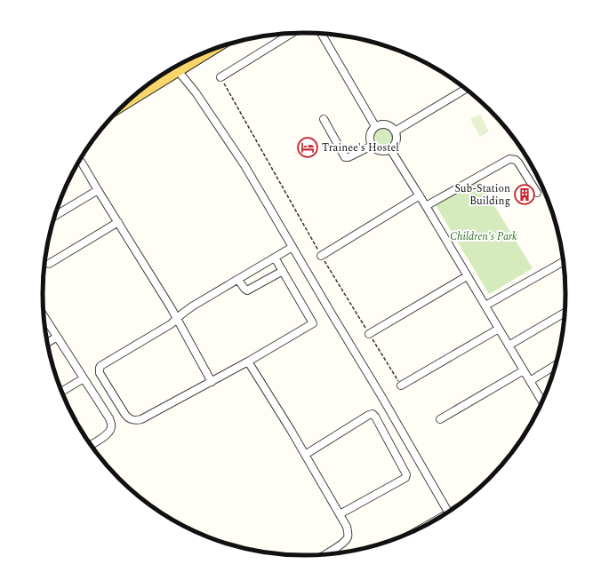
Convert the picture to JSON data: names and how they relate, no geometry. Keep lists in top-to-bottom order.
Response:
{
  "parks": ["Children's Park"],
  "places": {
    "hotel": ["Trainee's Hostel"],
    "building": ["Sub-Station Building"]
  }
}
